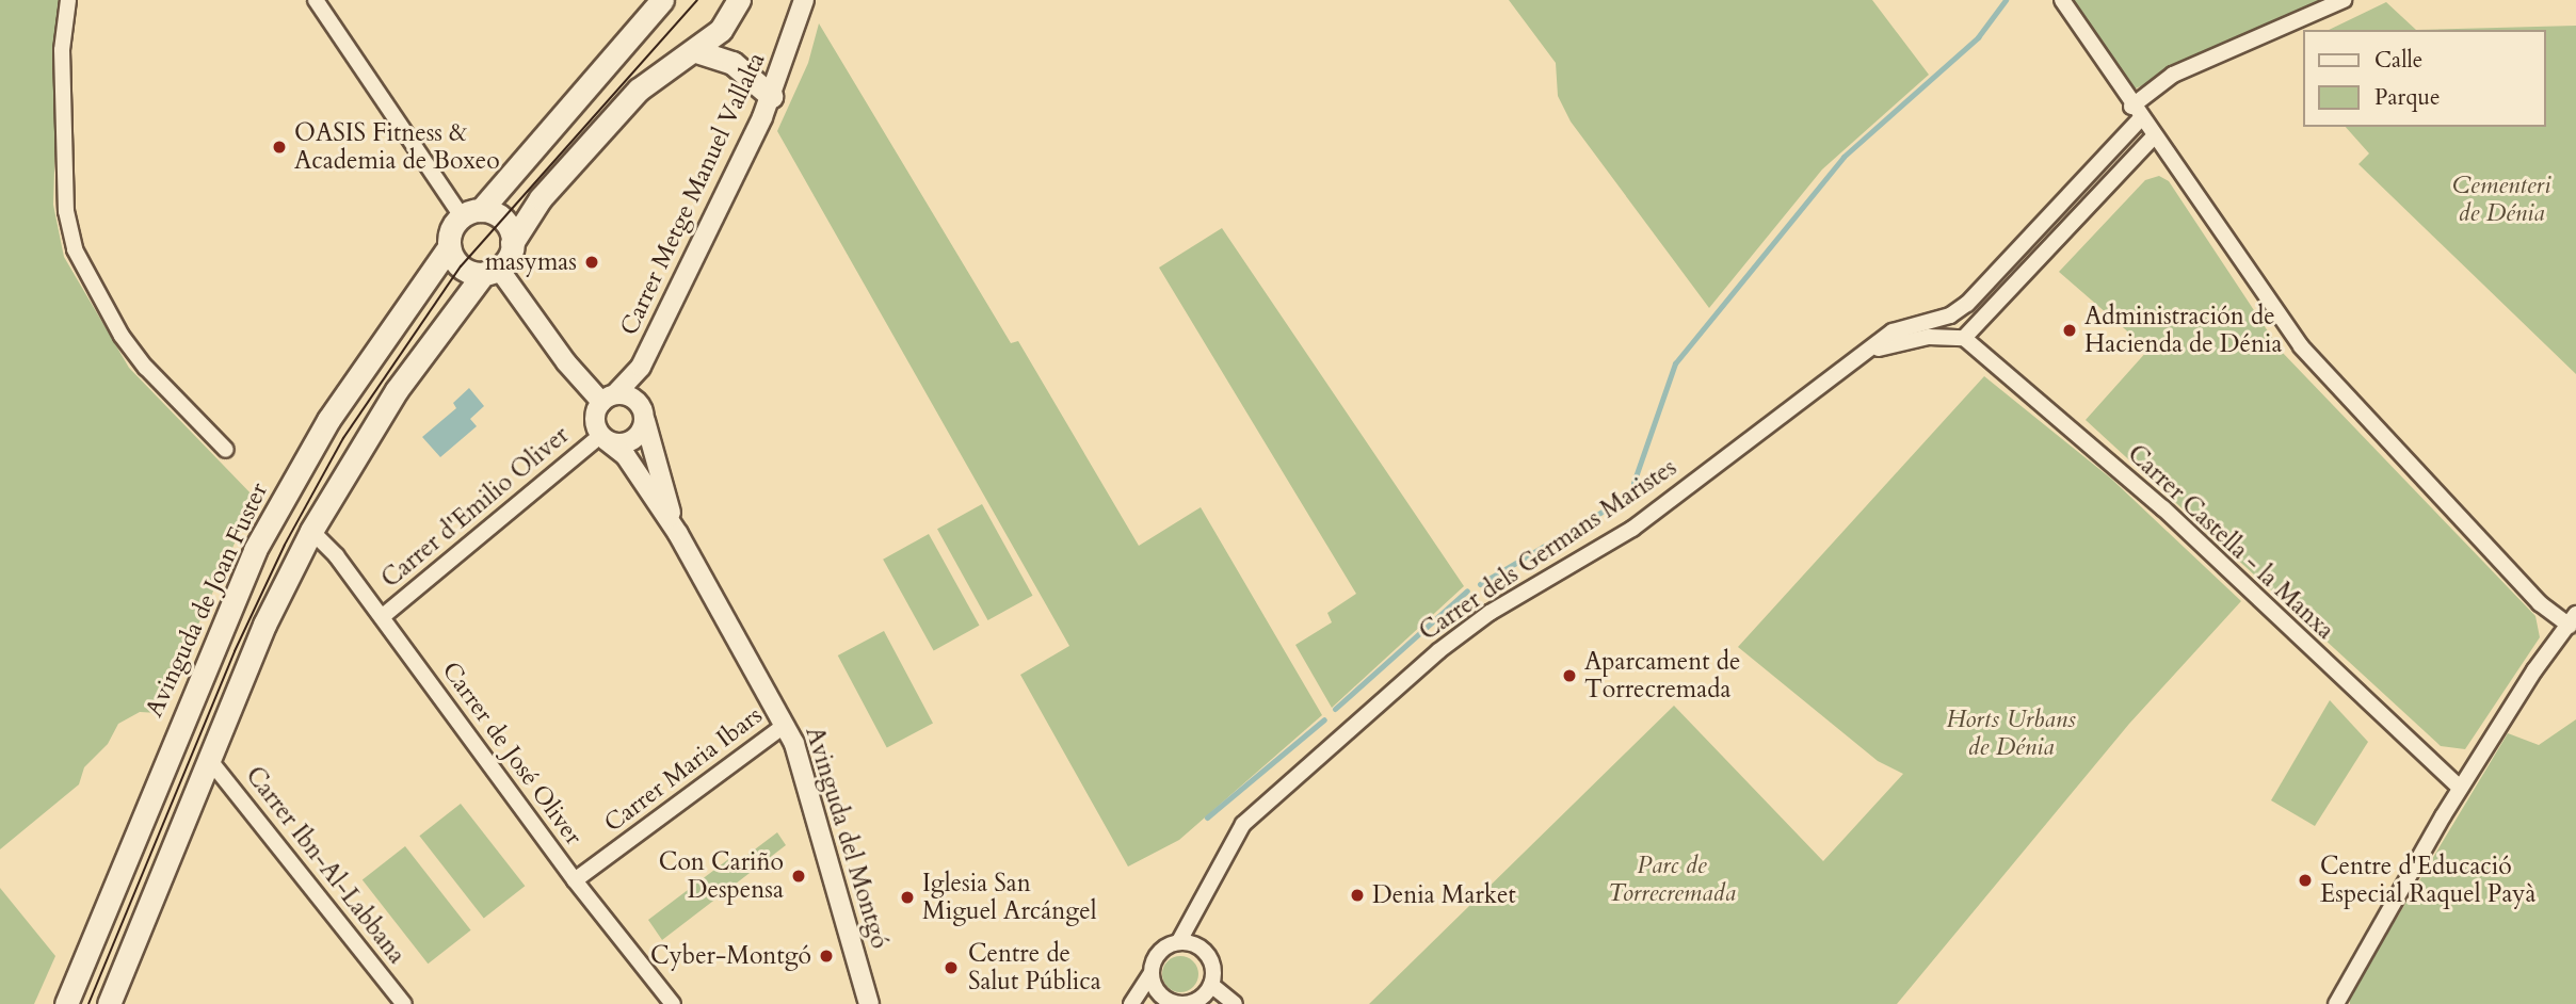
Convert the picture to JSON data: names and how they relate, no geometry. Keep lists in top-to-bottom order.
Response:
{
  "streets": {
    "main road": ["Avinguda de Joan Fuster"],
    "street": [
      "Carrer Metge Manuel Vallalta",
      "Carrer d'Emilio Oliver",
      "Carrer Castella - la Manxa",
      "Carrer dels Germans Maristes",
      "Carrer de José Oliver",
      "Carrer Maria Ibars",
      "Avinguda del Montgó",
      "Carrer Ibn-Al-Labbana"
    ]
  },
  "crossings": [
    ["Carrer Metge Manuel Vallalta", "Carrer d'Emilio Oliver"],
    ["Carrer Metge Manuel Vallalta", "Avinguda del Montgó"],
    ["Carrer d'Emilio Oliver", "Carrer de José Oliver"],
    ["Carrer d'Emilio Oliver", "Avinguda del Montgó"],
    ["Carrer Castella - la Manxa", "Carrer dels Germans Maristes"],
    ["Carrer de José Oliver", "Carrer Maria Ibars"],
    ["Carrer Maria Ibars", "Avinguda del Montgó"]
  ],
  "parks": ["Cementeri de Dénia", "Horts Urbans de Dénia", "Parc de Torrecremada"],
  "places": [
    "OASIS Fitness & Academia de Boxeo",
    "masymas",
    "Administración de Hacienda de Dénia",
    "Aparcament de Torrecremada",
    "Con Cariño Despensa",
    "Centre d'Educació Especial Raquel Payà",
    "Denia Market",
    "Iglesia San Miguel Arcángel",
    "Cyber-Montgó",
    "Centre de Salut Pública"
  ],
  "legend": ["Calle", "Parque"]
}
